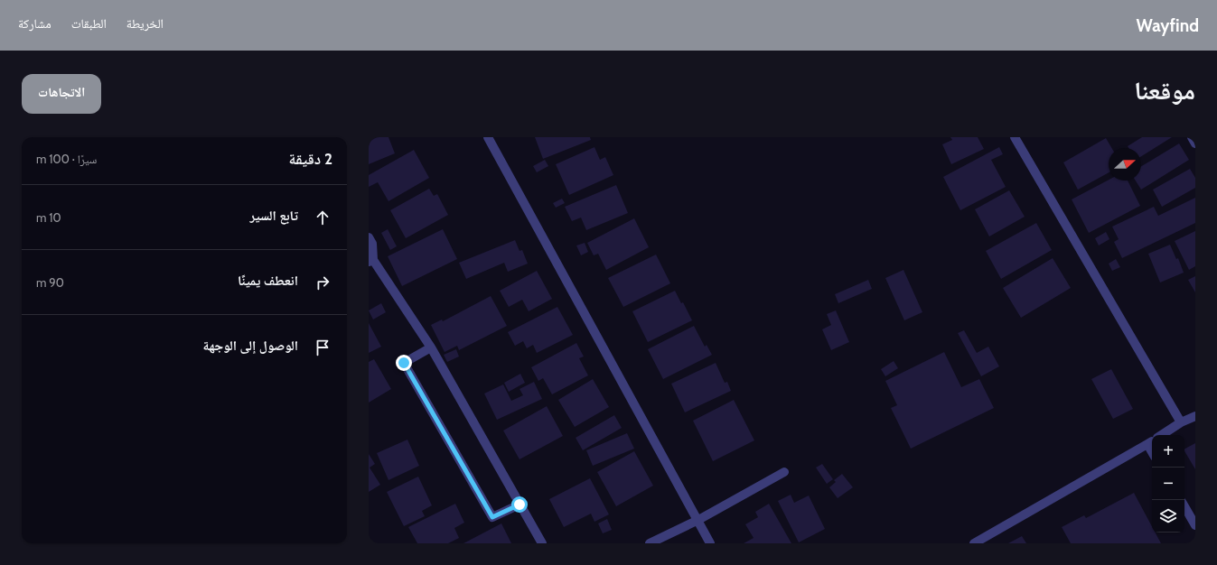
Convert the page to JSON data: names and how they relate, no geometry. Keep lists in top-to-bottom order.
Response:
{
  "north": "right",
  "page": {
    "header": "Wayfind",
    "nav": ["الخريطة", "الطبقات", "مشاركة"],
    "title": "موقعنا",
    "buttons": "الاتجاهات",
    "heading": ["2 دقيقة", "سيرًا · 100 m"],
    "list": [
      ["تابع السير", "10 m"],
      ["انعطف يمينًا", "90 m"],
      "الوصول إلى الوجهة"
    ],
    "map_buttons": ["+", "−"]
  }
}
